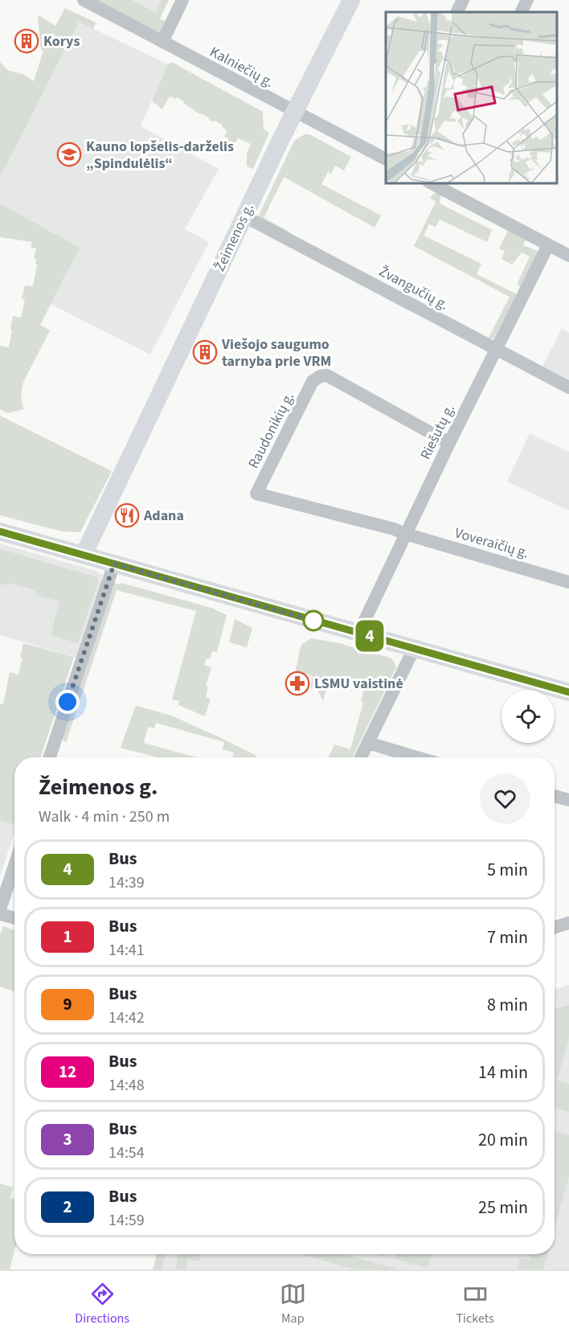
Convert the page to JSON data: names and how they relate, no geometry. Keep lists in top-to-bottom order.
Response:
{
  "streets": {
    "main road": ["Žeimenos g."],
    "street": [
      "Kalniečių g.",
      "Žvangučių g.",
      "Raudonikių g.",
      "Riešutų g.",
      "Voveraičių g."
    ]
  },
  "crossings": [
    ["Kalniečių g.", "Žeimenos g."],
    ["Žeimenos g.", "Žvangučių g."],
    ["Žvangučių g.", "Riešutų g."],
    ["Raudonikių g.", "Riešutų g."],
    ["Raudonikių g.", "Voveraičių g."],
    ["Riešutų g.", "Voveraičių g."]
  ],
  "places": {
    "building": ["Korys", "Viešojo saugumo tarnyba prie VRM"],
    "school or university": ["Kauno lopšelis-darželis „Spindulėlis“"],
    "restaurant": ["Adana"],
    "pharmacy": ["LSMU vaistinė"]
  },
  "lines": ["bus line 4"],
  "page": {
    "on_map": "4",
    "heading": ["Žeimenos g.", "Walk · 4 min · 250 m"],
    "list": [
      {
        "mark": "4",
        "name": "Bus",
        "note": "14:39",
        "value": "5 min"
      },
      {
        "mark": "1",
        "name": "Bus",
        "note": "14:41",
        "value": "7 min"
      },
      {
        "mark": "9",
        "name": "Bus",
        "note": "14:42",
        "value": "8 min"
      },
      {
        "mark": "12",
        "name": "Bus",
        "note": "14:48",
        "value": "14 min"
      },
      {
        "mark": "3",
        "name": "Bus",
        "note": "14:54",
        "value": "20 min"
      },
      {
        "mark": "2",
        "name": "Bus",
        "note": "14:59",
        "value": "25 min"
      }
    ],
    "tabs": ["Directions", "Map", "Tickets"]
  }
}
